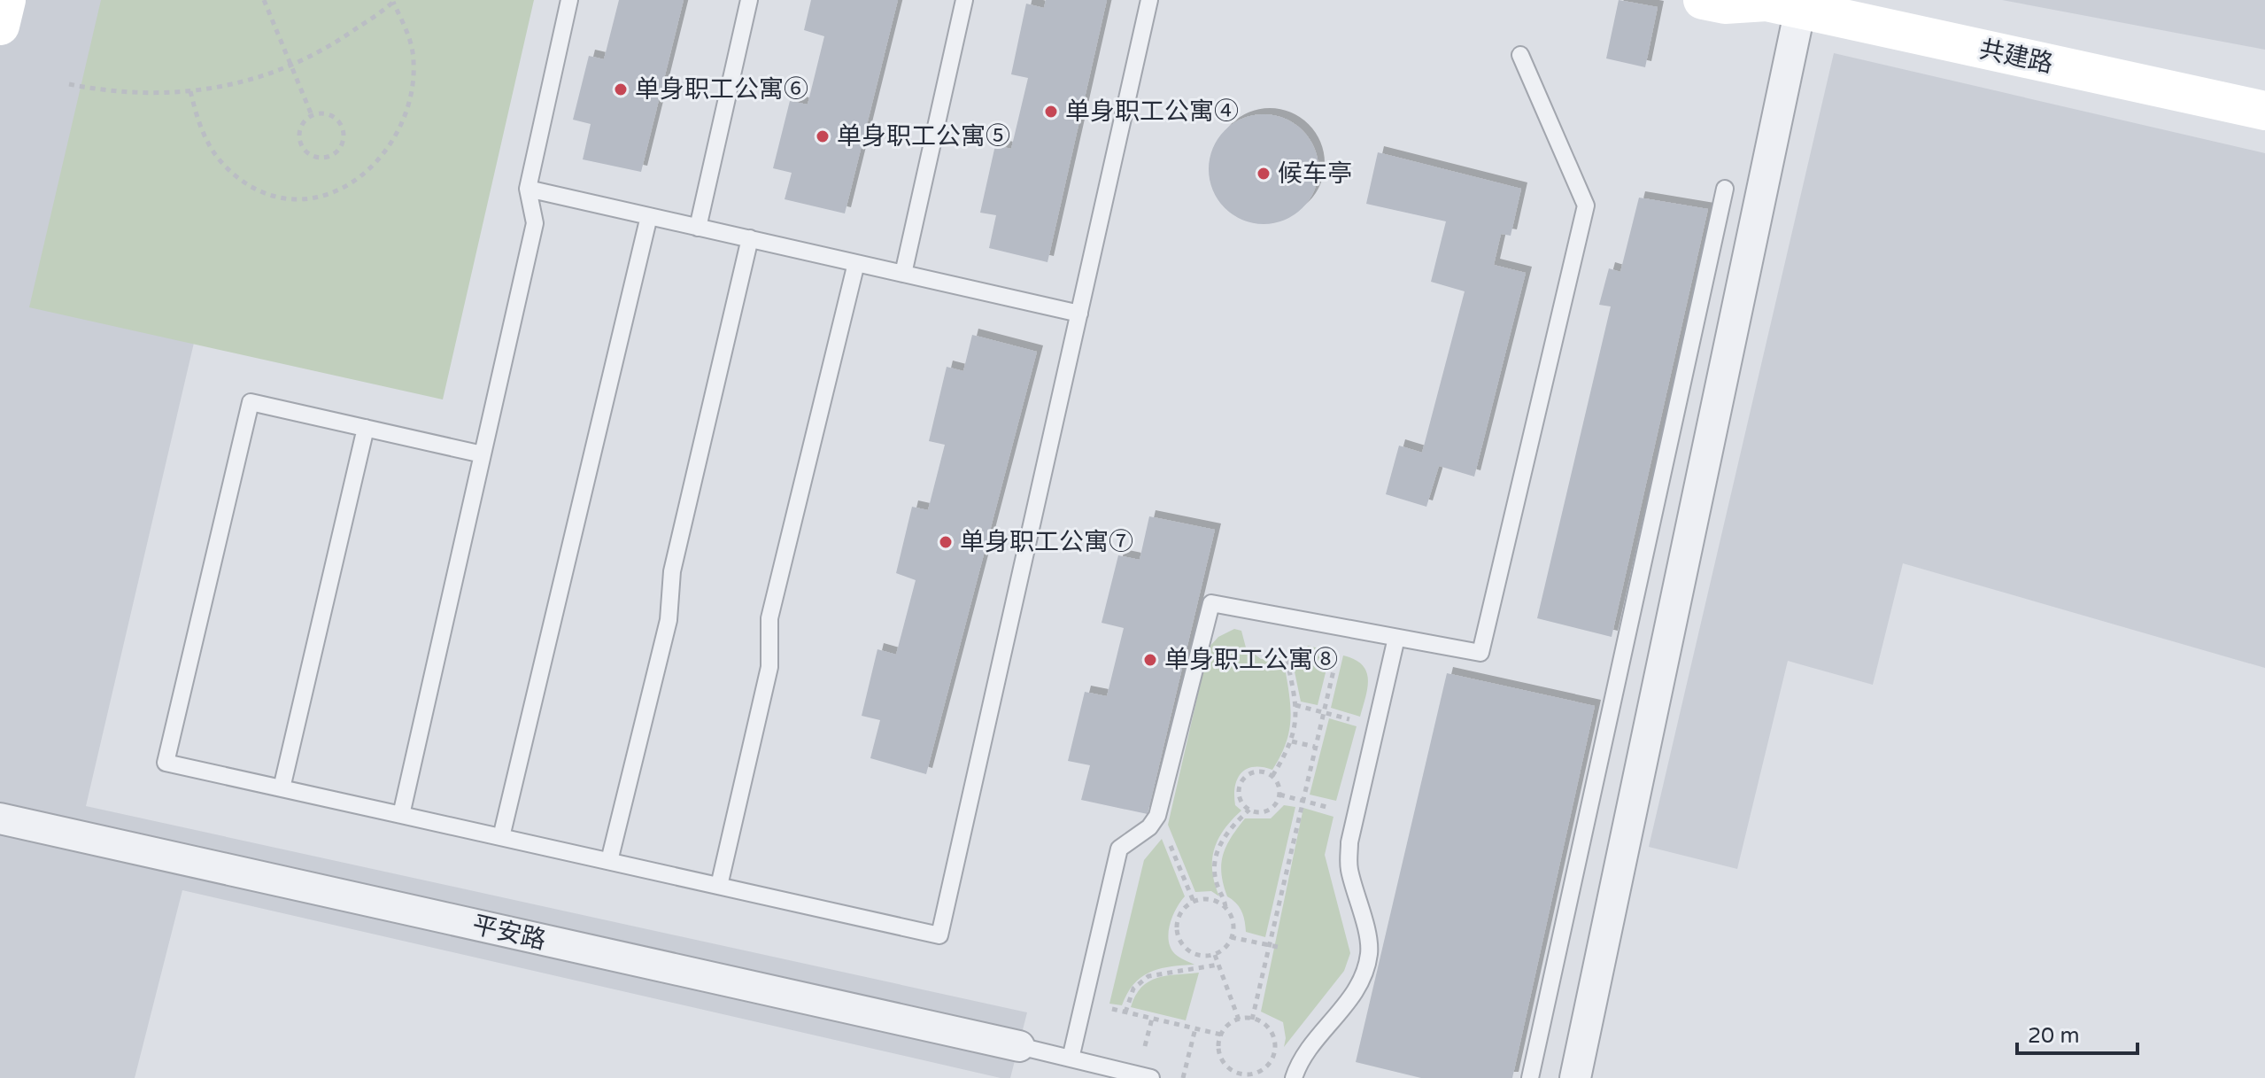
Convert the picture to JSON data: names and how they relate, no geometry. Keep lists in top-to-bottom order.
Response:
{
  "streets": {
    "street": ["共建路", "平安路"]
  },
  "places": [
    "单身职工公寓⑥",
    "单身职工公寓④",
    "单身职工公寓⑤",
    "候车亭",
    "单身职工公寓⑦",
    "单身职工公寓⑧"
  ],
  "scale_bar": "20 m"
}
